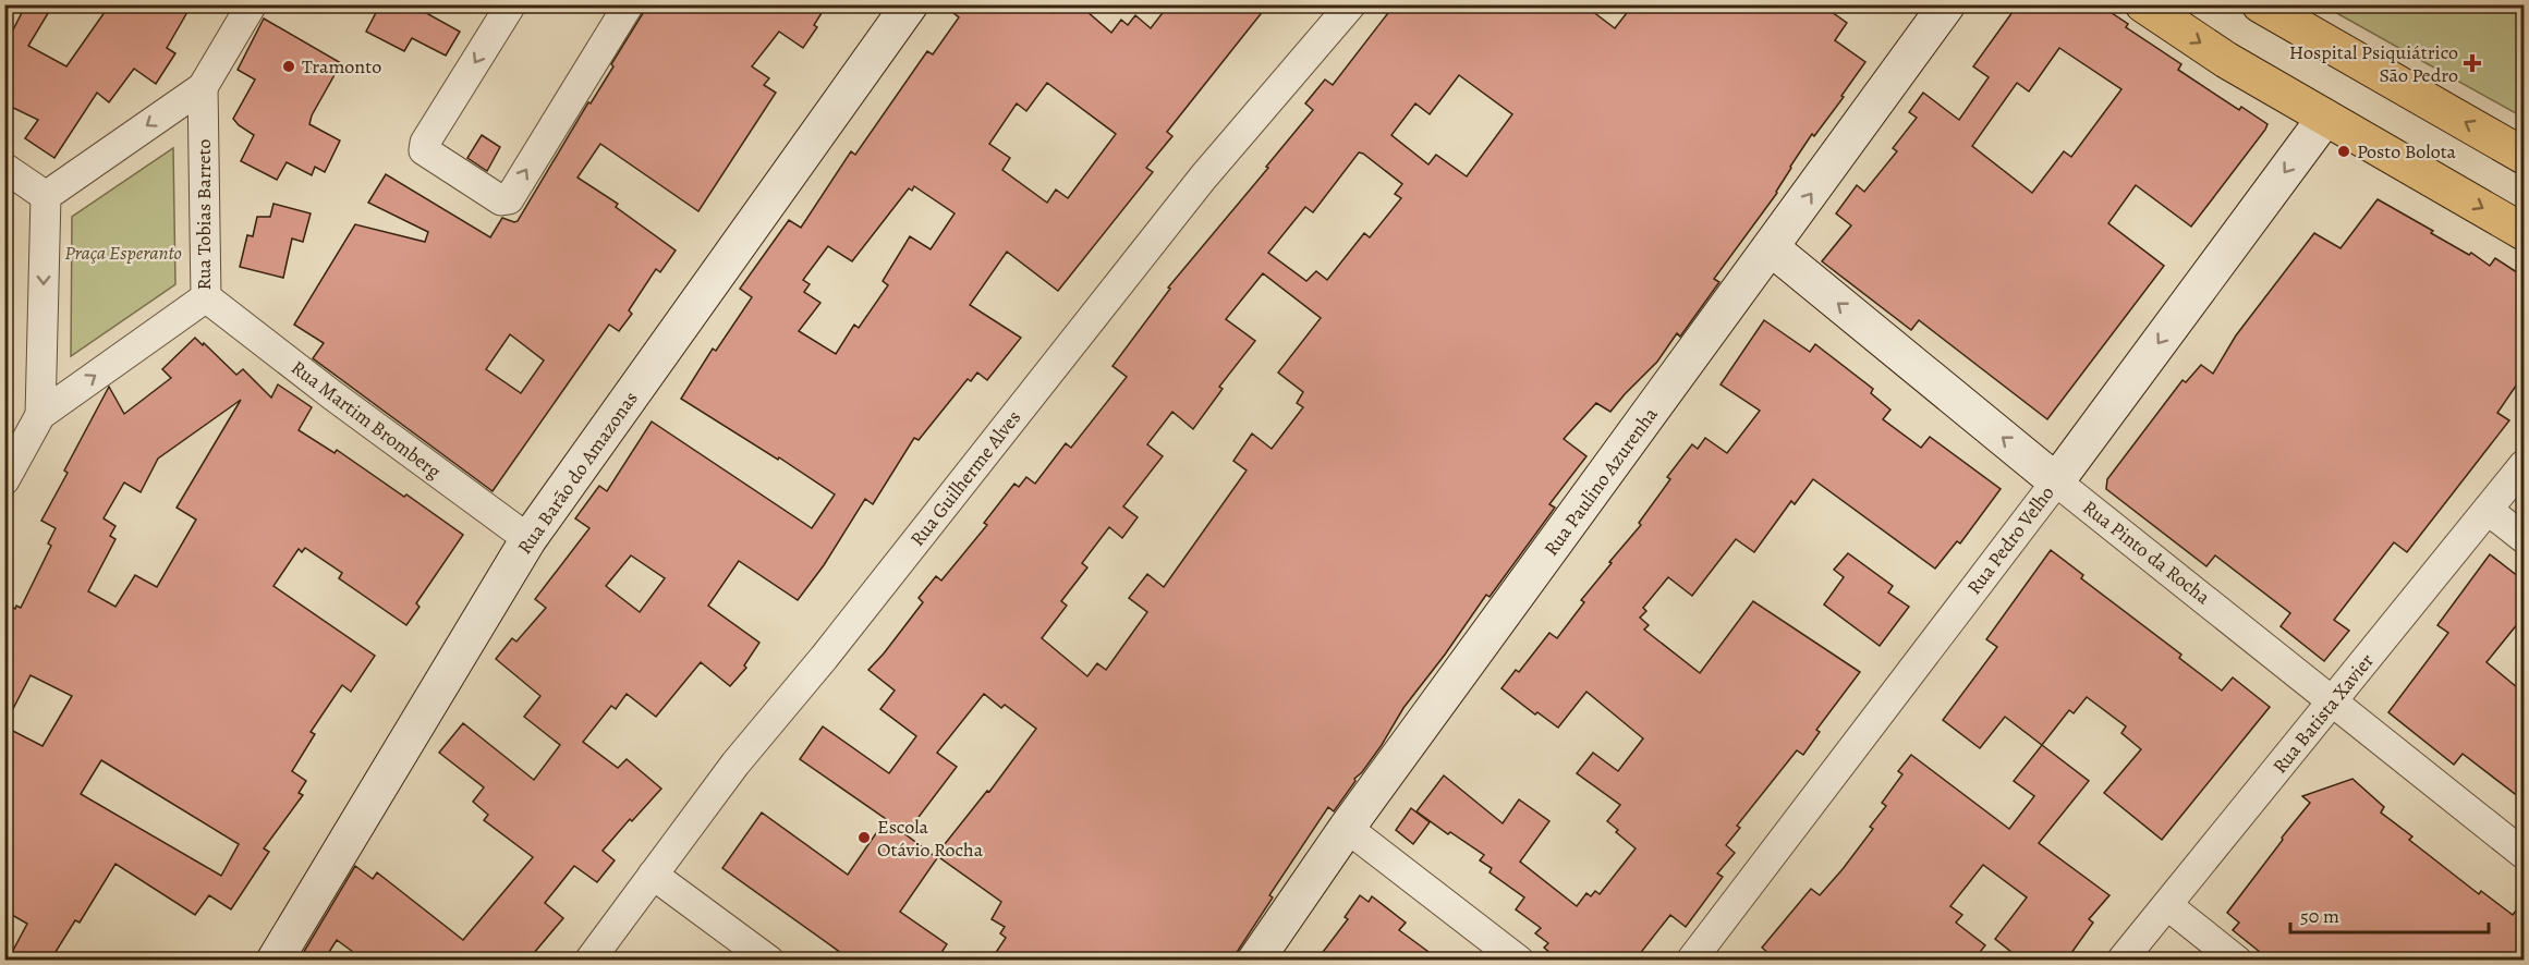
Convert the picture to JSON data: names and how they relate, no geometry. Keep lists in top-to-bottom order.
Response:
{
  "streets": {
    "street": [
      "Rua Tobias Barreto",
      "Rua Martim Bromberg",
      "Rua Barão do Amazonas",
      "Rua Guilherme Alves",
      "Rua Paulino Azurenha",
      "Rua Pedro Velho",
      "Rua Pinto da Rocha",
      "Rua Batista Xavier"
    ]
  },
  "crossings": [
    ["Rua Tobias Barreto", "Rua Martim Bromberg"],
    ["Rua Martim Bromberg", "Rua Barão do Amazonas"],
    ["Rua Paulino Azurenha", "Rua Pinto da Rocha"],
    ["Rua Pedro Velho", "Rua Pinto da Rocha"],
    ["Rua Pinto da Rocha", "Rua Batista Xavier"]
  ],
  "one_way": ["Rua Pedro Velho", "Rua Pinto da Rocha"],
  "parks": ["Praça Esperanto"],
  "places": {
    "health": ["Hospital Psiquiátrico São Pedro"],
    "other": ["Tramonto", "Posto Bolota", "Escola Otávio Rocha"]
  },
  "scale_bar": "50 m"
}
